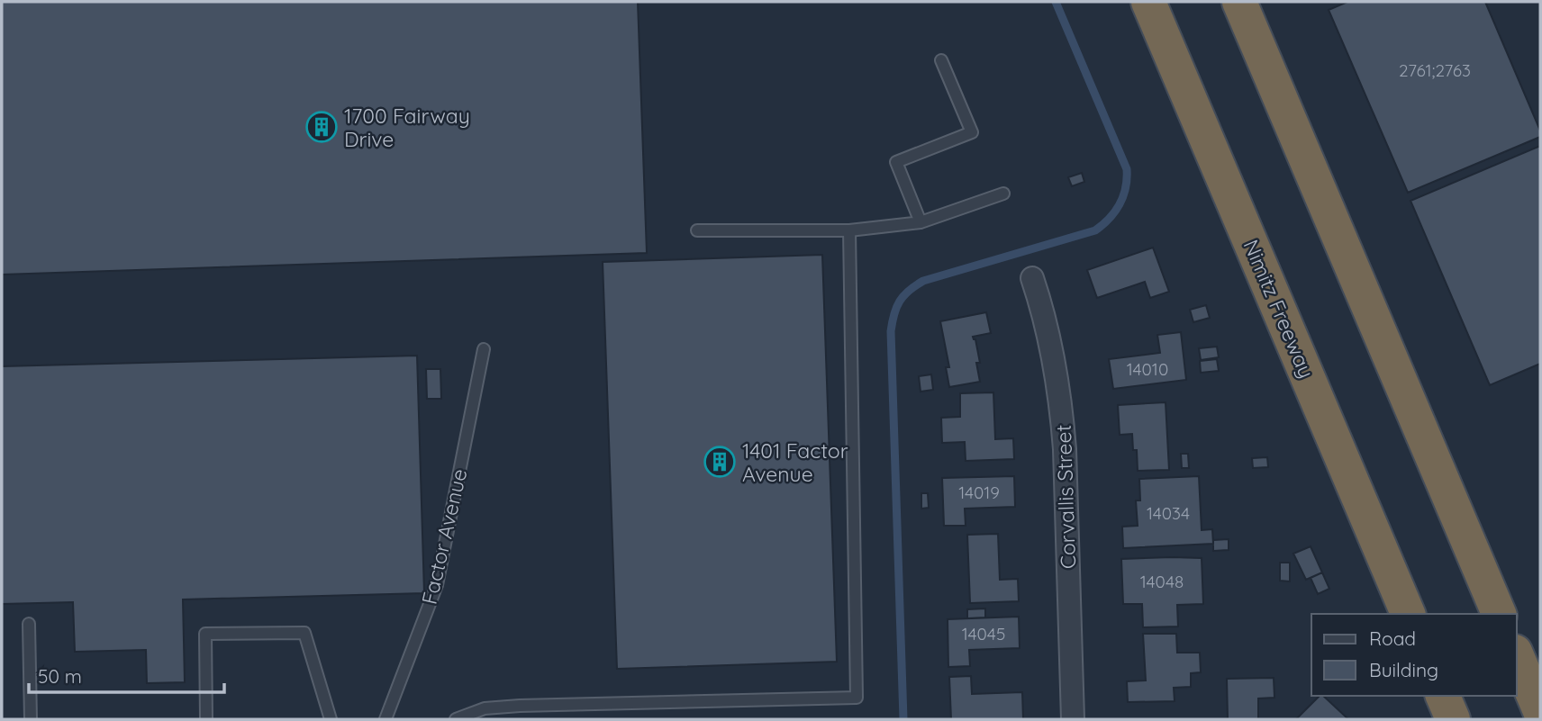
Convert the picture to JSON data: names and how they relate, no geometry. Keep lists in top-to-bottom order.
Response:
{
  "streets": {
    "highway": ["Nimitz Freeway"],
    "street": ["Corvallis Street"],
    "lane": ["Factor Avenue"]
  },
  "places": {
    "building": ["1700 Fairway Drive", "1401 Factor Avenue"]
  },
  "house_numbers": [
    "2761;2763",
    "14010",
    "14019",
    "14034",
    "14048",
    "14045"
  ],
  "legend": ["Road", "Building"],
  "scale_bar": "50 m"
}
